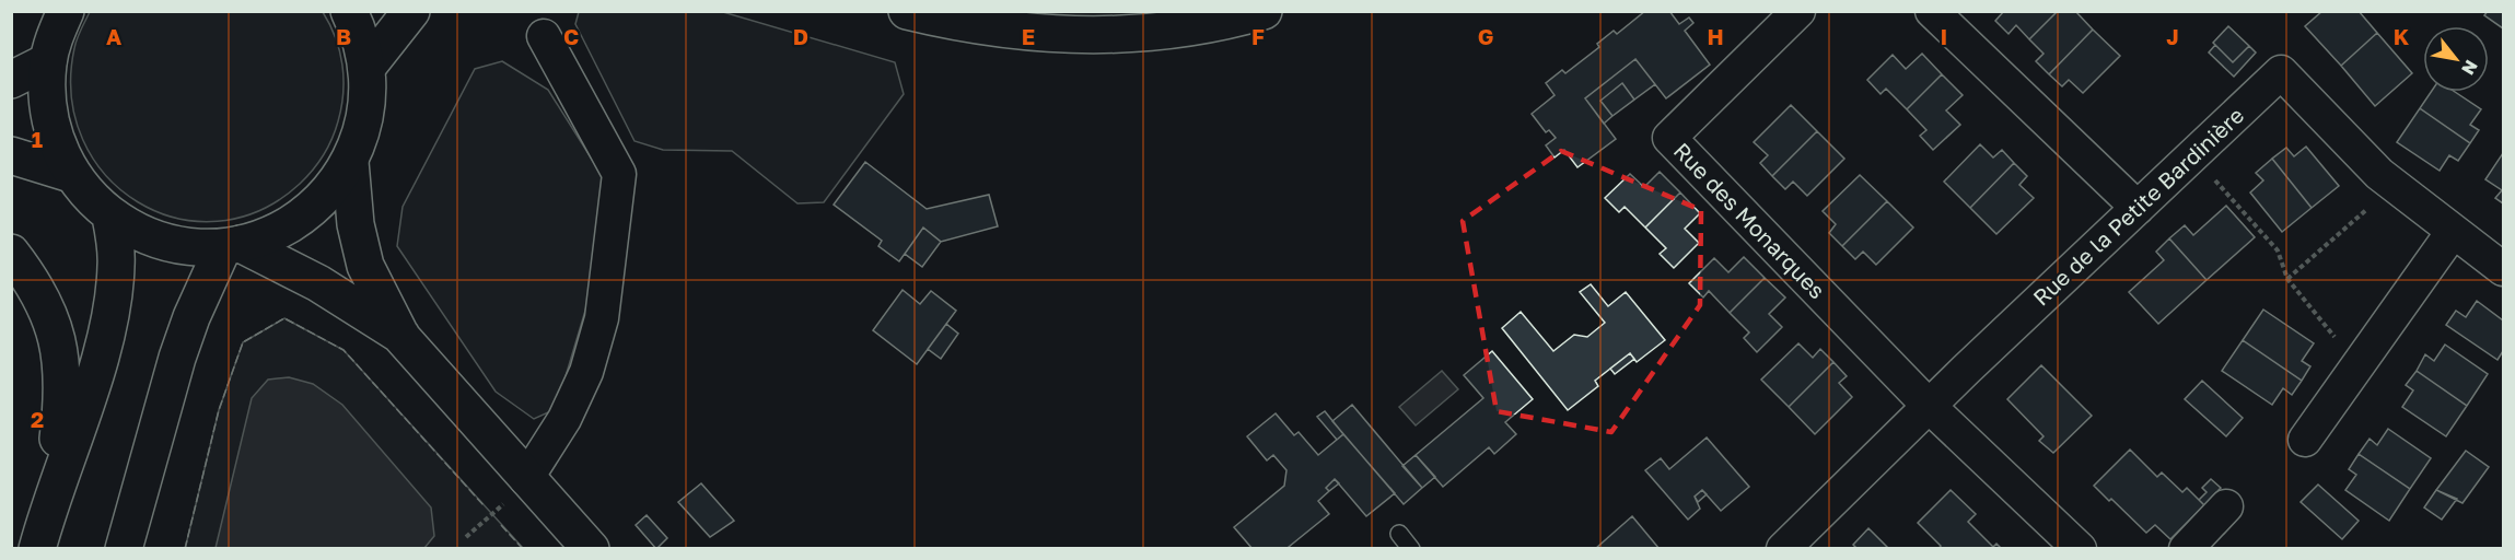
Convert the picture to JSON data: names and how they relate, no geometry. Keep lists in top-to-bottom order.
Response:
{
  "streets": {
    "street": ["Rue de la Petite Bardinière", "Rue des Monarques"]
  },
  "crossings": [
    ["Rue de la Petite Bardinière", "Rue des Monarques"]
  ],
  "north": "bottom right",
  "grid": {
    "columns": [
      "A",
      "B",
      "C",
      "D",
      "E",
      "F",
      "G",
      "H",
      "I",
      "J",
      "K"
    ],
    "rows": ["1", "2"]
  }
}
